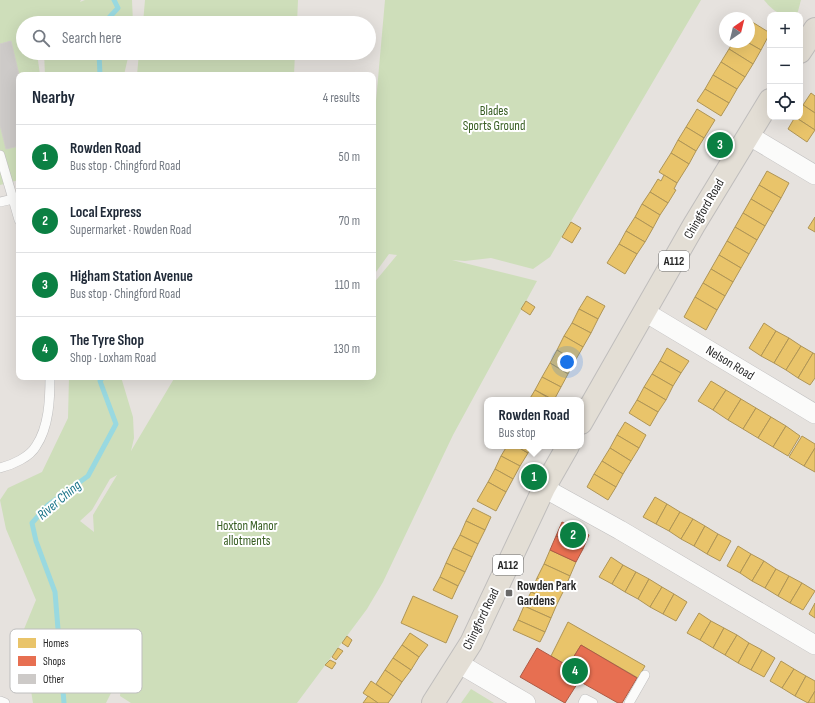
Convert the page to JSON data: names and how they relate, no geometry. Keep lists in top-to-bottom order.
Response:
{
  "streets": {
    "main road": ["Chingford Road", "A112"],
    "street": ["Nelson Road"]
  },
  "crossings": [
    ["Chingford Road", "Nelson Road"]
  ],
  "water": ["River Ching"],
  "parks": ["Blades Sports Ground", "Hoxton Manor allotments"],
  "places": {
    "transit": ["Rowden Park Gardens"]
  },
  "legend": ["Homes", "Shops", "Other"],
  "north": "top right",
  "page": {
    "map_buttons": ["+", "−"],
    "search": "Search here",
    "heading": ["Nearby", "4 results"],
    "list": [
      {
        "mark": "1",
        "name": "Rowden Road",
        "note": "Bus stop · Chingford Road",
        "value": "50 m"
      },
      {
        "mark": "2",
        "name": "Local Express",
        "note": "Supermarket · Rowden Road",
        "value": "70 m"
      },
      {
        "mark": "3",
        "name": "Higham Station Avenue",
        "note": "Bus stop · Chingford Road",
        "value": "110 m"
      },
      {
        "mark": "4",
        "name": "The Tyre Shop",
        "note": "Shop · Loxham Road",
        "value": "130 m"
      }
    ],
    "pins": [
      "3",
      "1",
      "2",
      "4"
    ],
    "popup": ["Rowden Road", "Bus stop"]
  }
}
